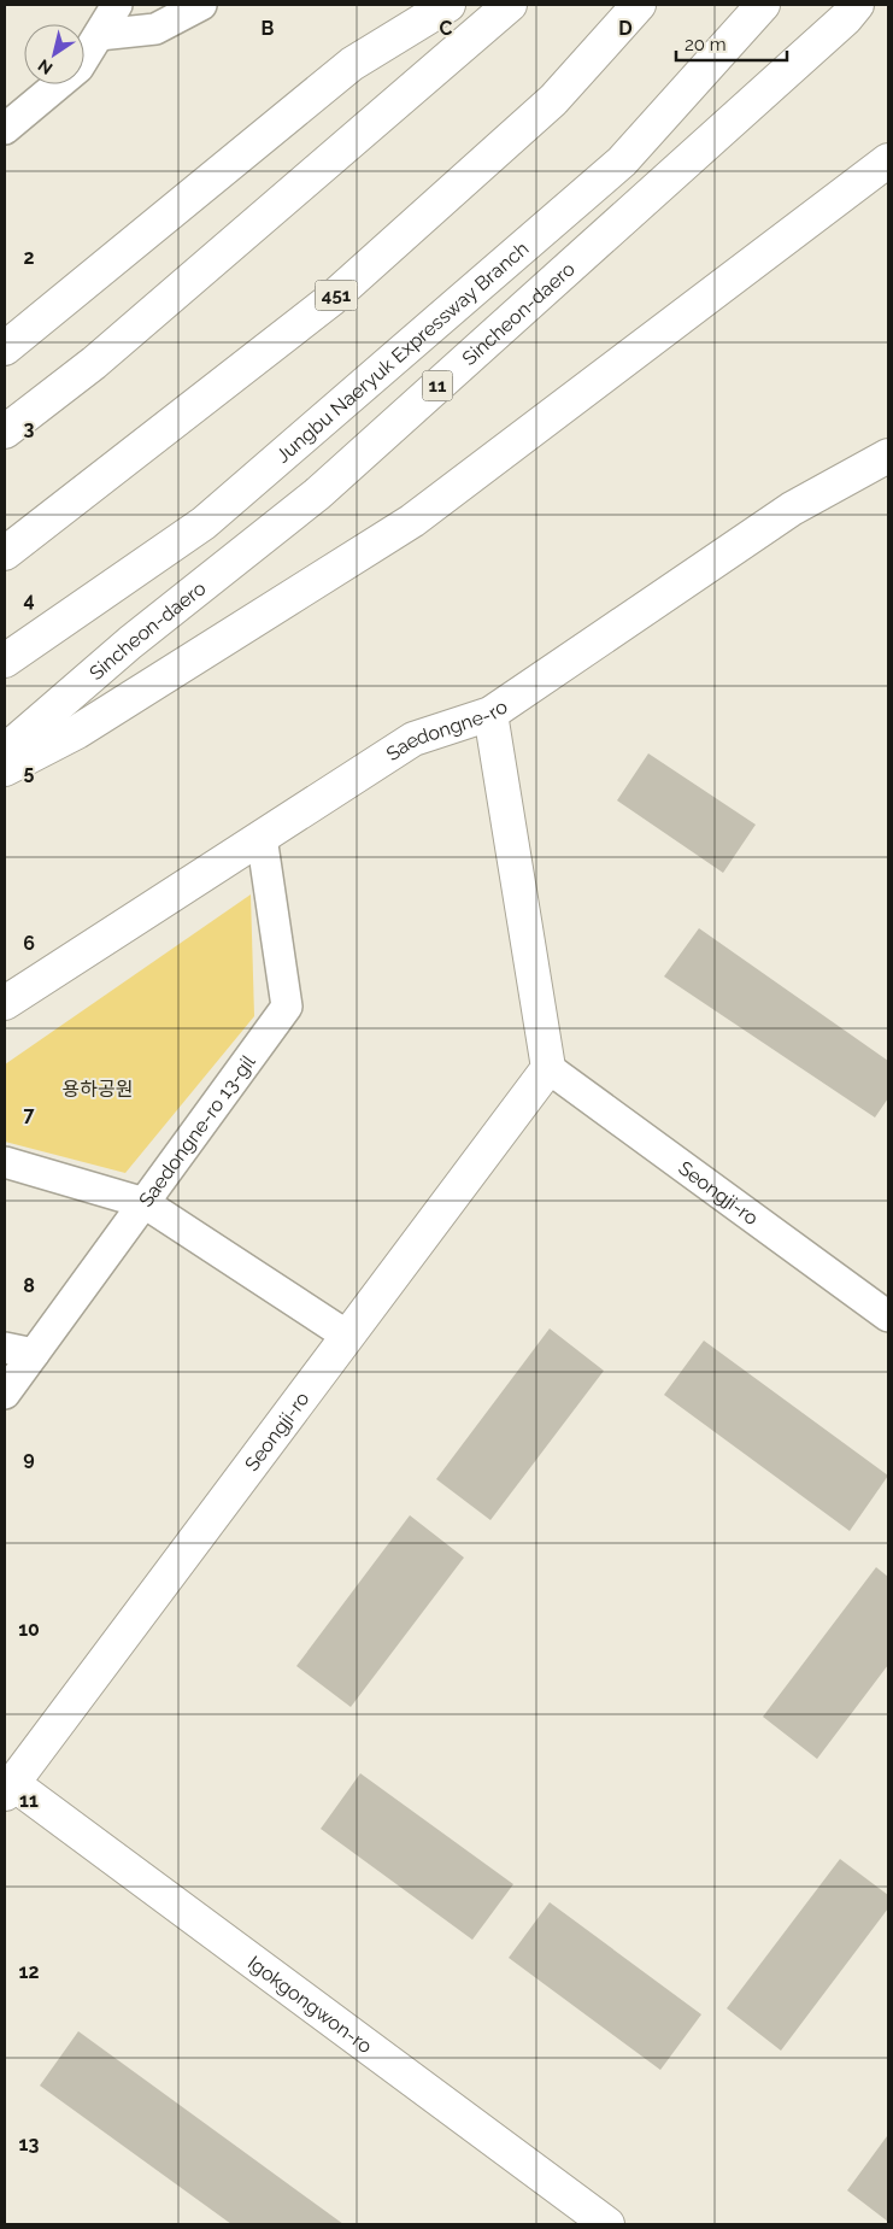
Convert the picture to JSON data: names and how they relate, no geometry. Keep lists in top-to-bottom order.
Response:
{
  "streets": {
    "main road": [
      "451",
      "Sincheon-daero",
      "Jungbu Naeryuk Expressway Branch",
      "11",
      "Saedongne-ro",
      "Seongji-ro",
      "Igokgongwon-ro"
    ],
    "street": ["Saedongne-ro 13-gil"]
  },
  "crossings": [
    ["Saedongne-ro", "Saedongne-ro 13-gil"],
    ["Seongji-ro", "Igokgongwon-ro"]
  ],
  "parks": ["용하공원"],
  "scale_bar": "20 m",
  "north": "bottom left",
  "grid": {
    "columns": ["B", "C", "D"],
    "rows": [
      "2",
      "3",
      "4",
      "5",
      "6",
      "7",
      "8",
      "9",
      "10",
      "11",
      "12",
      "13"
    ]
  }
}
